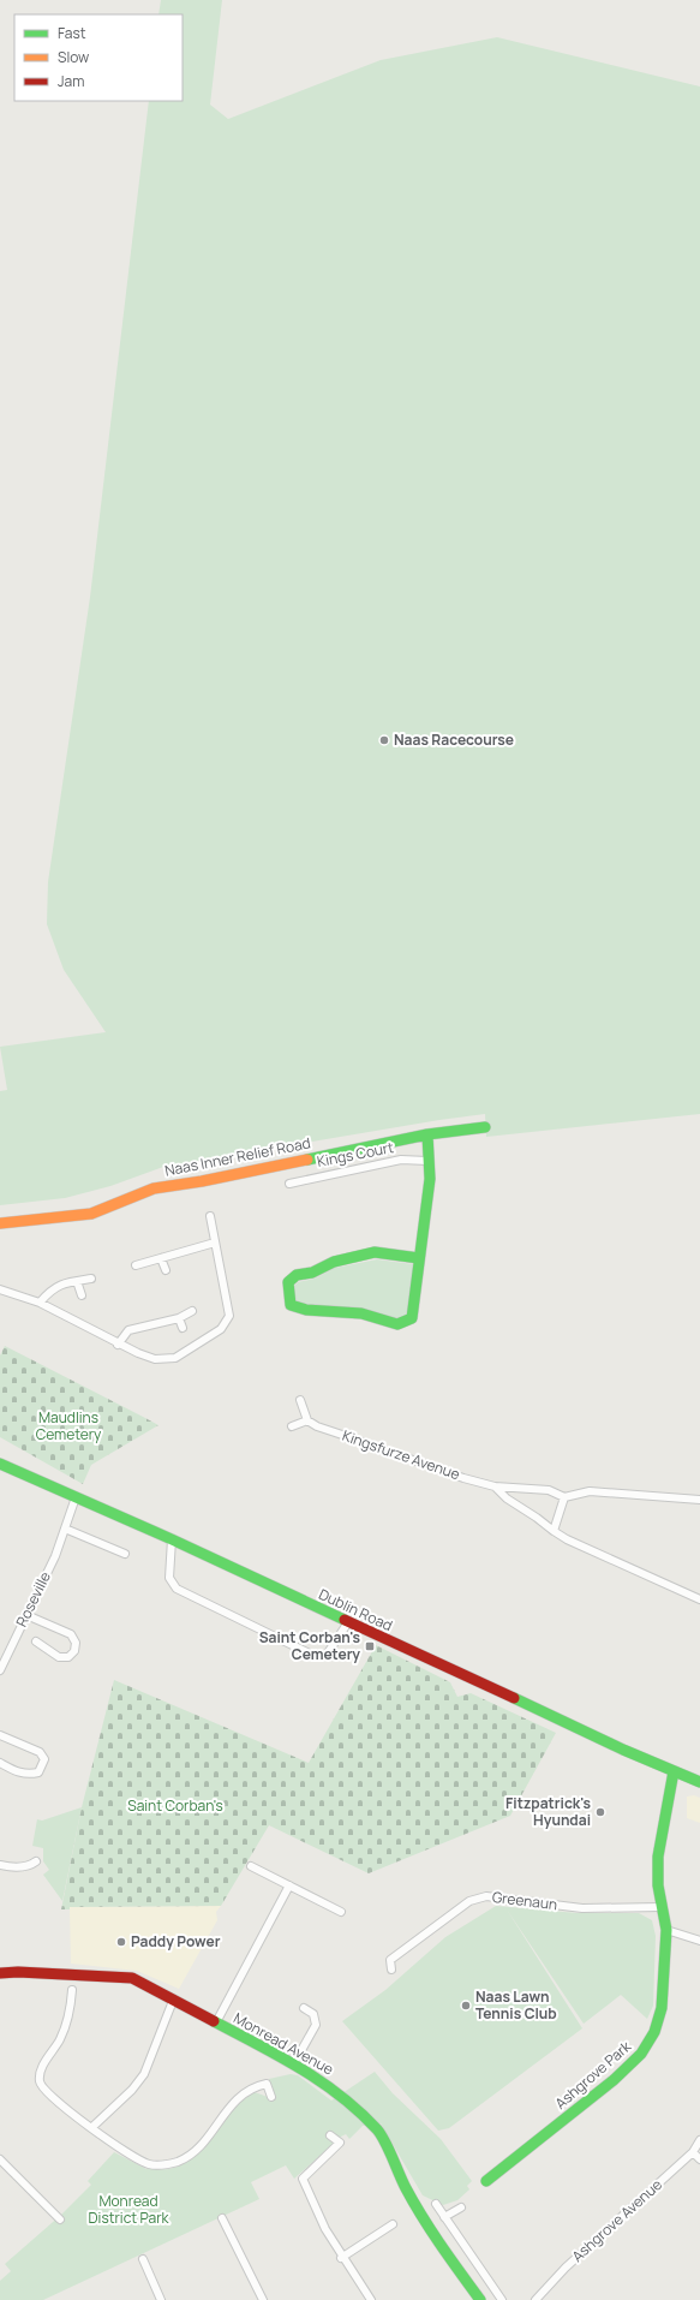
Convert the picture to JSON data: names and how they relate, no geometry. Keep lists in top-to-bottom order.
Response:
{
  "streets": {
    "street": [
      "Kings Court",
      "Naas Inner Relief Road",
      "Kingsfurze Avenue",
      "Roseville",
      "Dublin Road",
      "Greenaun",
      "Monread Avenue",
      "Ashgrove Park",
      "Ashgrove Avenue"
    ]
  },
  "crossings": [
    ["Roseville", "Dublin Road"],
    ["Dublin Road", "Ashgrove Park"],
    ["Greenaun", "Ashgrove Park"]
  ],
  "parks": ["Maudlins Cemetery", "Saint Corban's", "Monread District Park"],
  "places": {
    "other": [
      "Naas Racecourse",
      "Fitzpatrick's Hyundai",
      "Paddy Power",
      "Naas Lawn Tennis Club"
    ],
    "transit": ["Saint Corban's Cemetery"]
  },
  "legend": ["Fast", "Slow", "Jam"]
}
